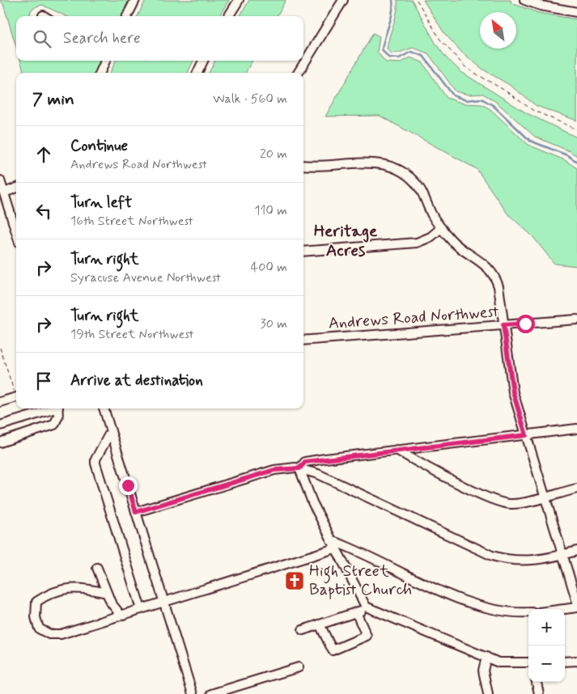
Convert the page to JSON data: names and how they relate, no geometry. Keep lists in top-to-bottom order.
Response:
{
  "streets": {
    "street": ["Andrews Road Northwest"]
  },
  "districts": ["Heritage Acres"],
  "places": {
    "church": ["High Street Baptist Church"]
  },
  "north": "top left",
  "page": {
    "search": "Search here",
    "heading": ["7 min", "Walk · 560 m"],
    "list": [
      ["Continue", "Andrews Road Northwest", "20 m"],
      ["Turn left", "16th Street Northwest", "110 m"],
      ["Turn right", "Syracuse Avenue Northwest", "400 m"],
      ["Turn right", "19th Street Northwest", "30 m"],
      "Arrive at destination"
    ],
    "map_buttons": ["+", "−"]
  }
}
